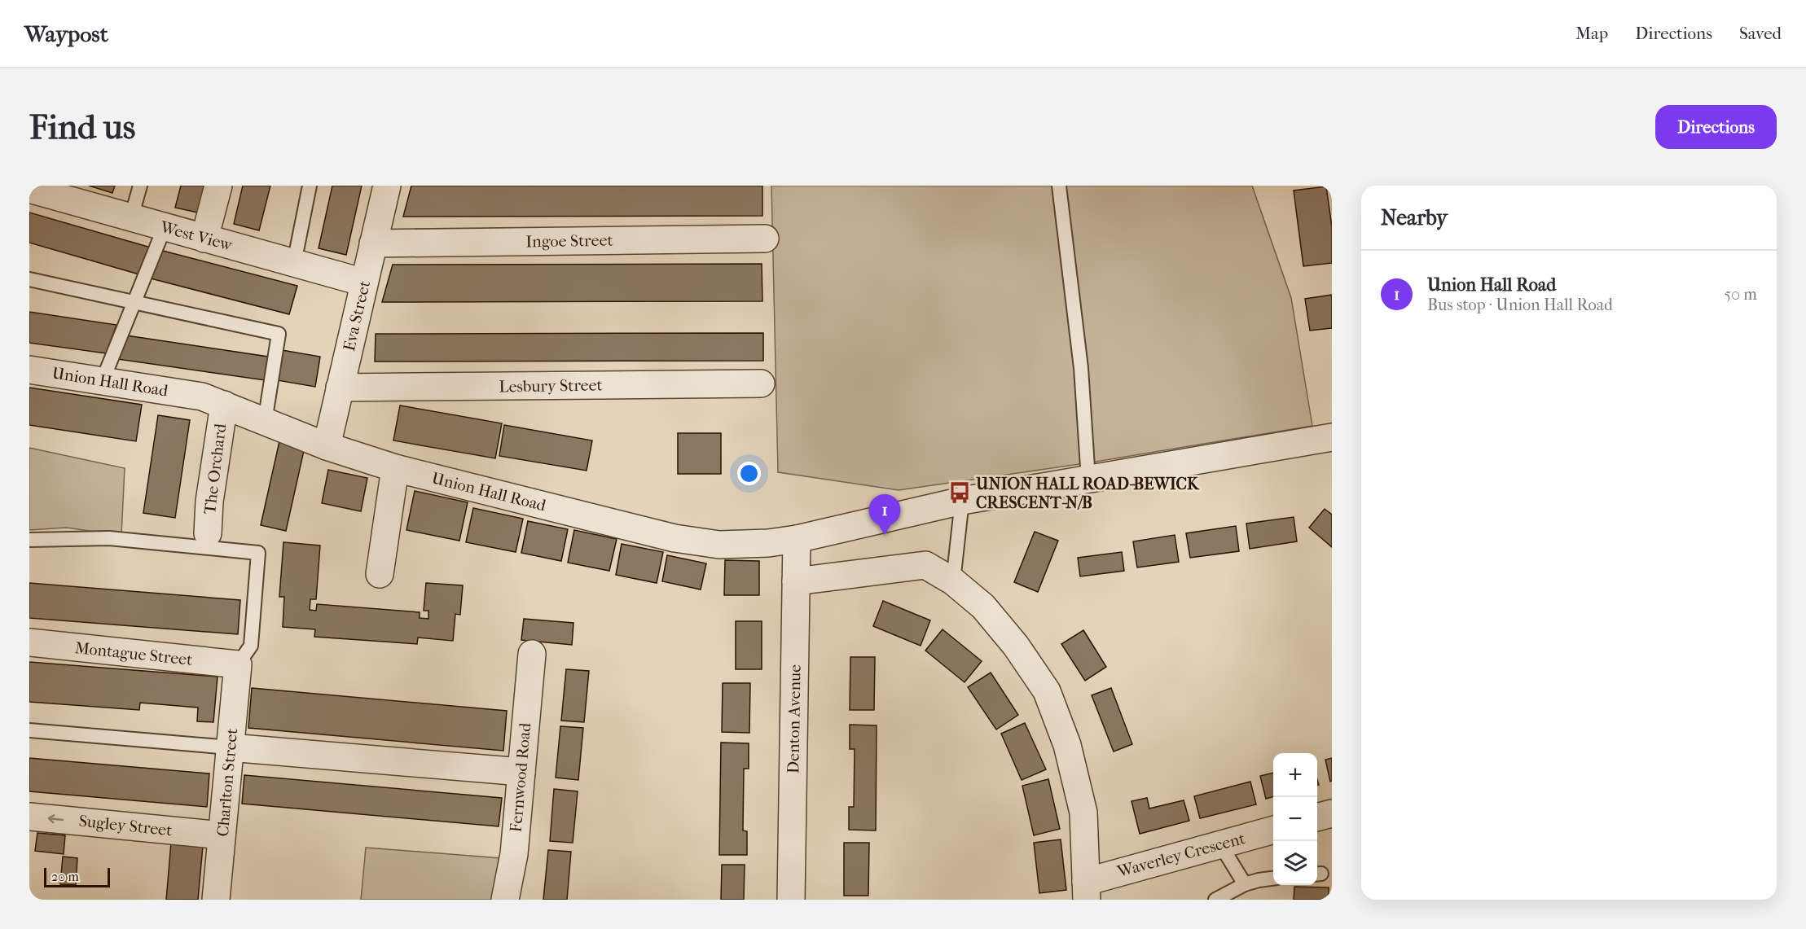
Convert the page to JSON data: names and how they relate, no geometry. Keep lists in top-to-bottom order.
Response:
{
  "streets": {
    "street": [
      "West View",
      "Ingoe Street",
      "Eva Street",
      "Union Hall Road",
      "Lesbury Street",
      "The Orchard",
      "Montague Street",
      "Denton Avenue",
      "Fernwood Road",
      "Charlton Street",
      "Sugley Street",
      "Waverley Crescent"
    ]
  },
  "crossings": [
    ["West View", "Eva Street"],
    ["Ingoe Street", "Eva Street"],
    ["Eva Street", "Union Hall Road"],
    ["Eva Street", "Lesbury Street"],
    ["Union Hall Road", "The Orchard"],
    ["Union Hall Road", "Denton Avenue"],
    ["Montague Street", "Charlton Street"],
    ["Charlton Street", "Sugley Street"]
  ],
  "one_way": ["Sugley Street"],
  "places": {
    "bus stop": ["UNION HALL ROAD-BEWICK CRESCENT-N/B"]
  },
  "scale_bar": "20 m",
  "page": {
    "header": "Waypost",
    "nav": ["Map", "Directions", "Saved"],
    "buttons": "Directions",
    "title": "Find us",
    "heading": "Nearby",
    "list": [
      {
        "mark": "1",
        "name": "Union Hall Road",
        "note": "Bus stop · Union Hall Road",
        "value": "50 m"
      }
    ],
    "pins": "1",
    "map_buttons": ["+", "−"],
    "scale": "20 m"
  }
}
